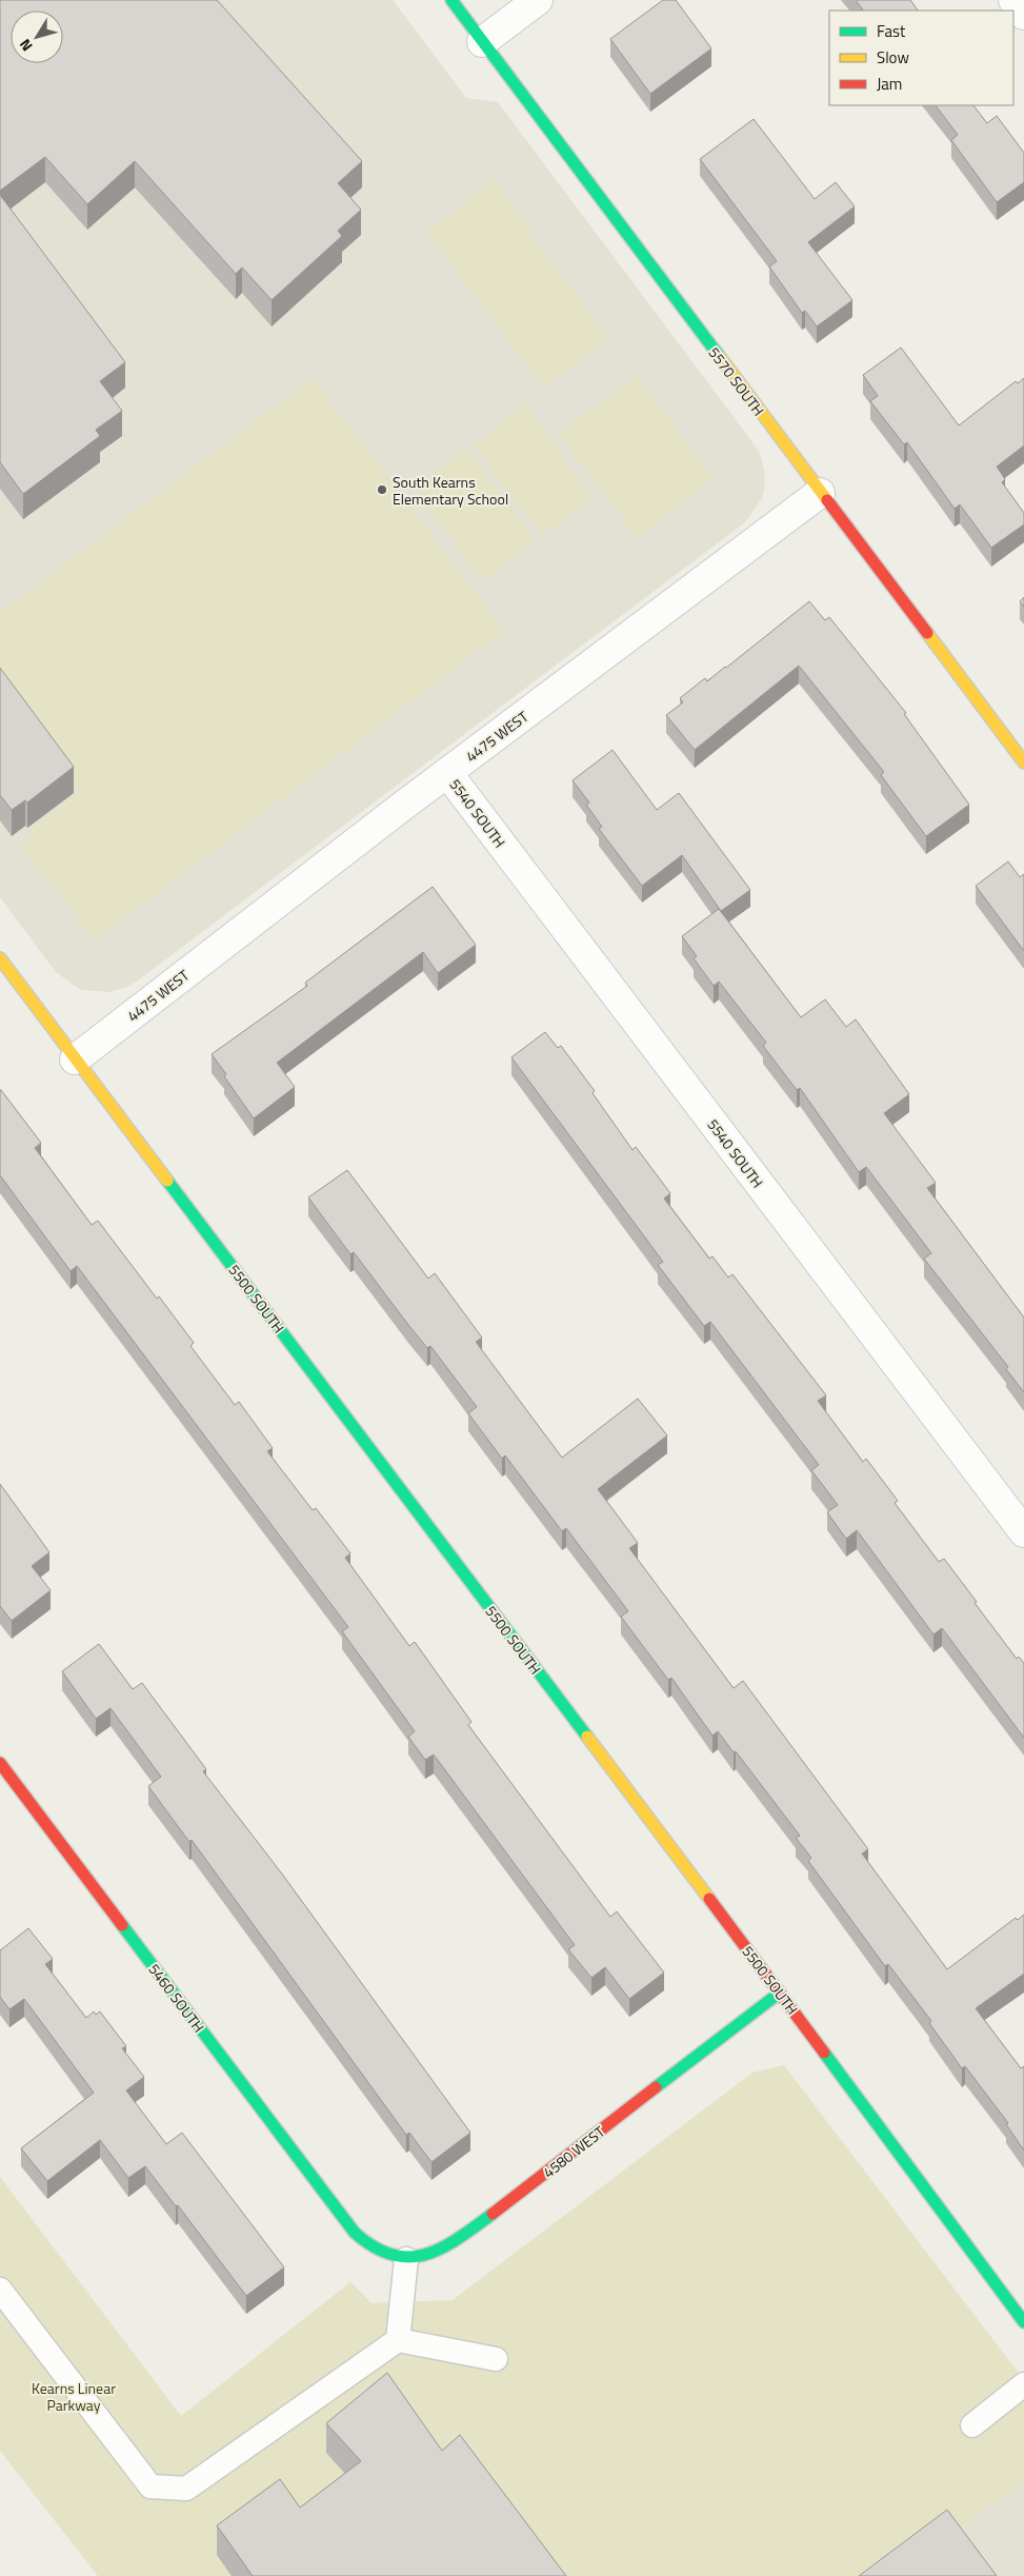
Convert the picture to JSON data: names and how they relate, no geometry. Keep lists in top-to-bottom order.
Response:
{
  "streets": {
    "street": [
      "5570 SOUTH",
      "4475 WEST",
      "5540 SOUTH",
      "5500 SOUTH",
      "5460 SOUTH",
      "4580 WEST"
    ]
  },
  "crossings": [
    ["5570 SOUTH", "4475 WEST"],
    ["4475 WEST", "5540 SOUTH"],
    ["4475 WEST", "5500 SOUTH"],
    ["5500 SOUTH", "4580 WEST"],
    ["5460 SOUTH", "4580 WEST"]
  ],
  "parks": ["Kearns Linear Parkway"],
  "places": ["South Kearns Elementary School"],
  "legend": ["Fast", "Slow", "Jam"],
  "north": "bottom left"
}
